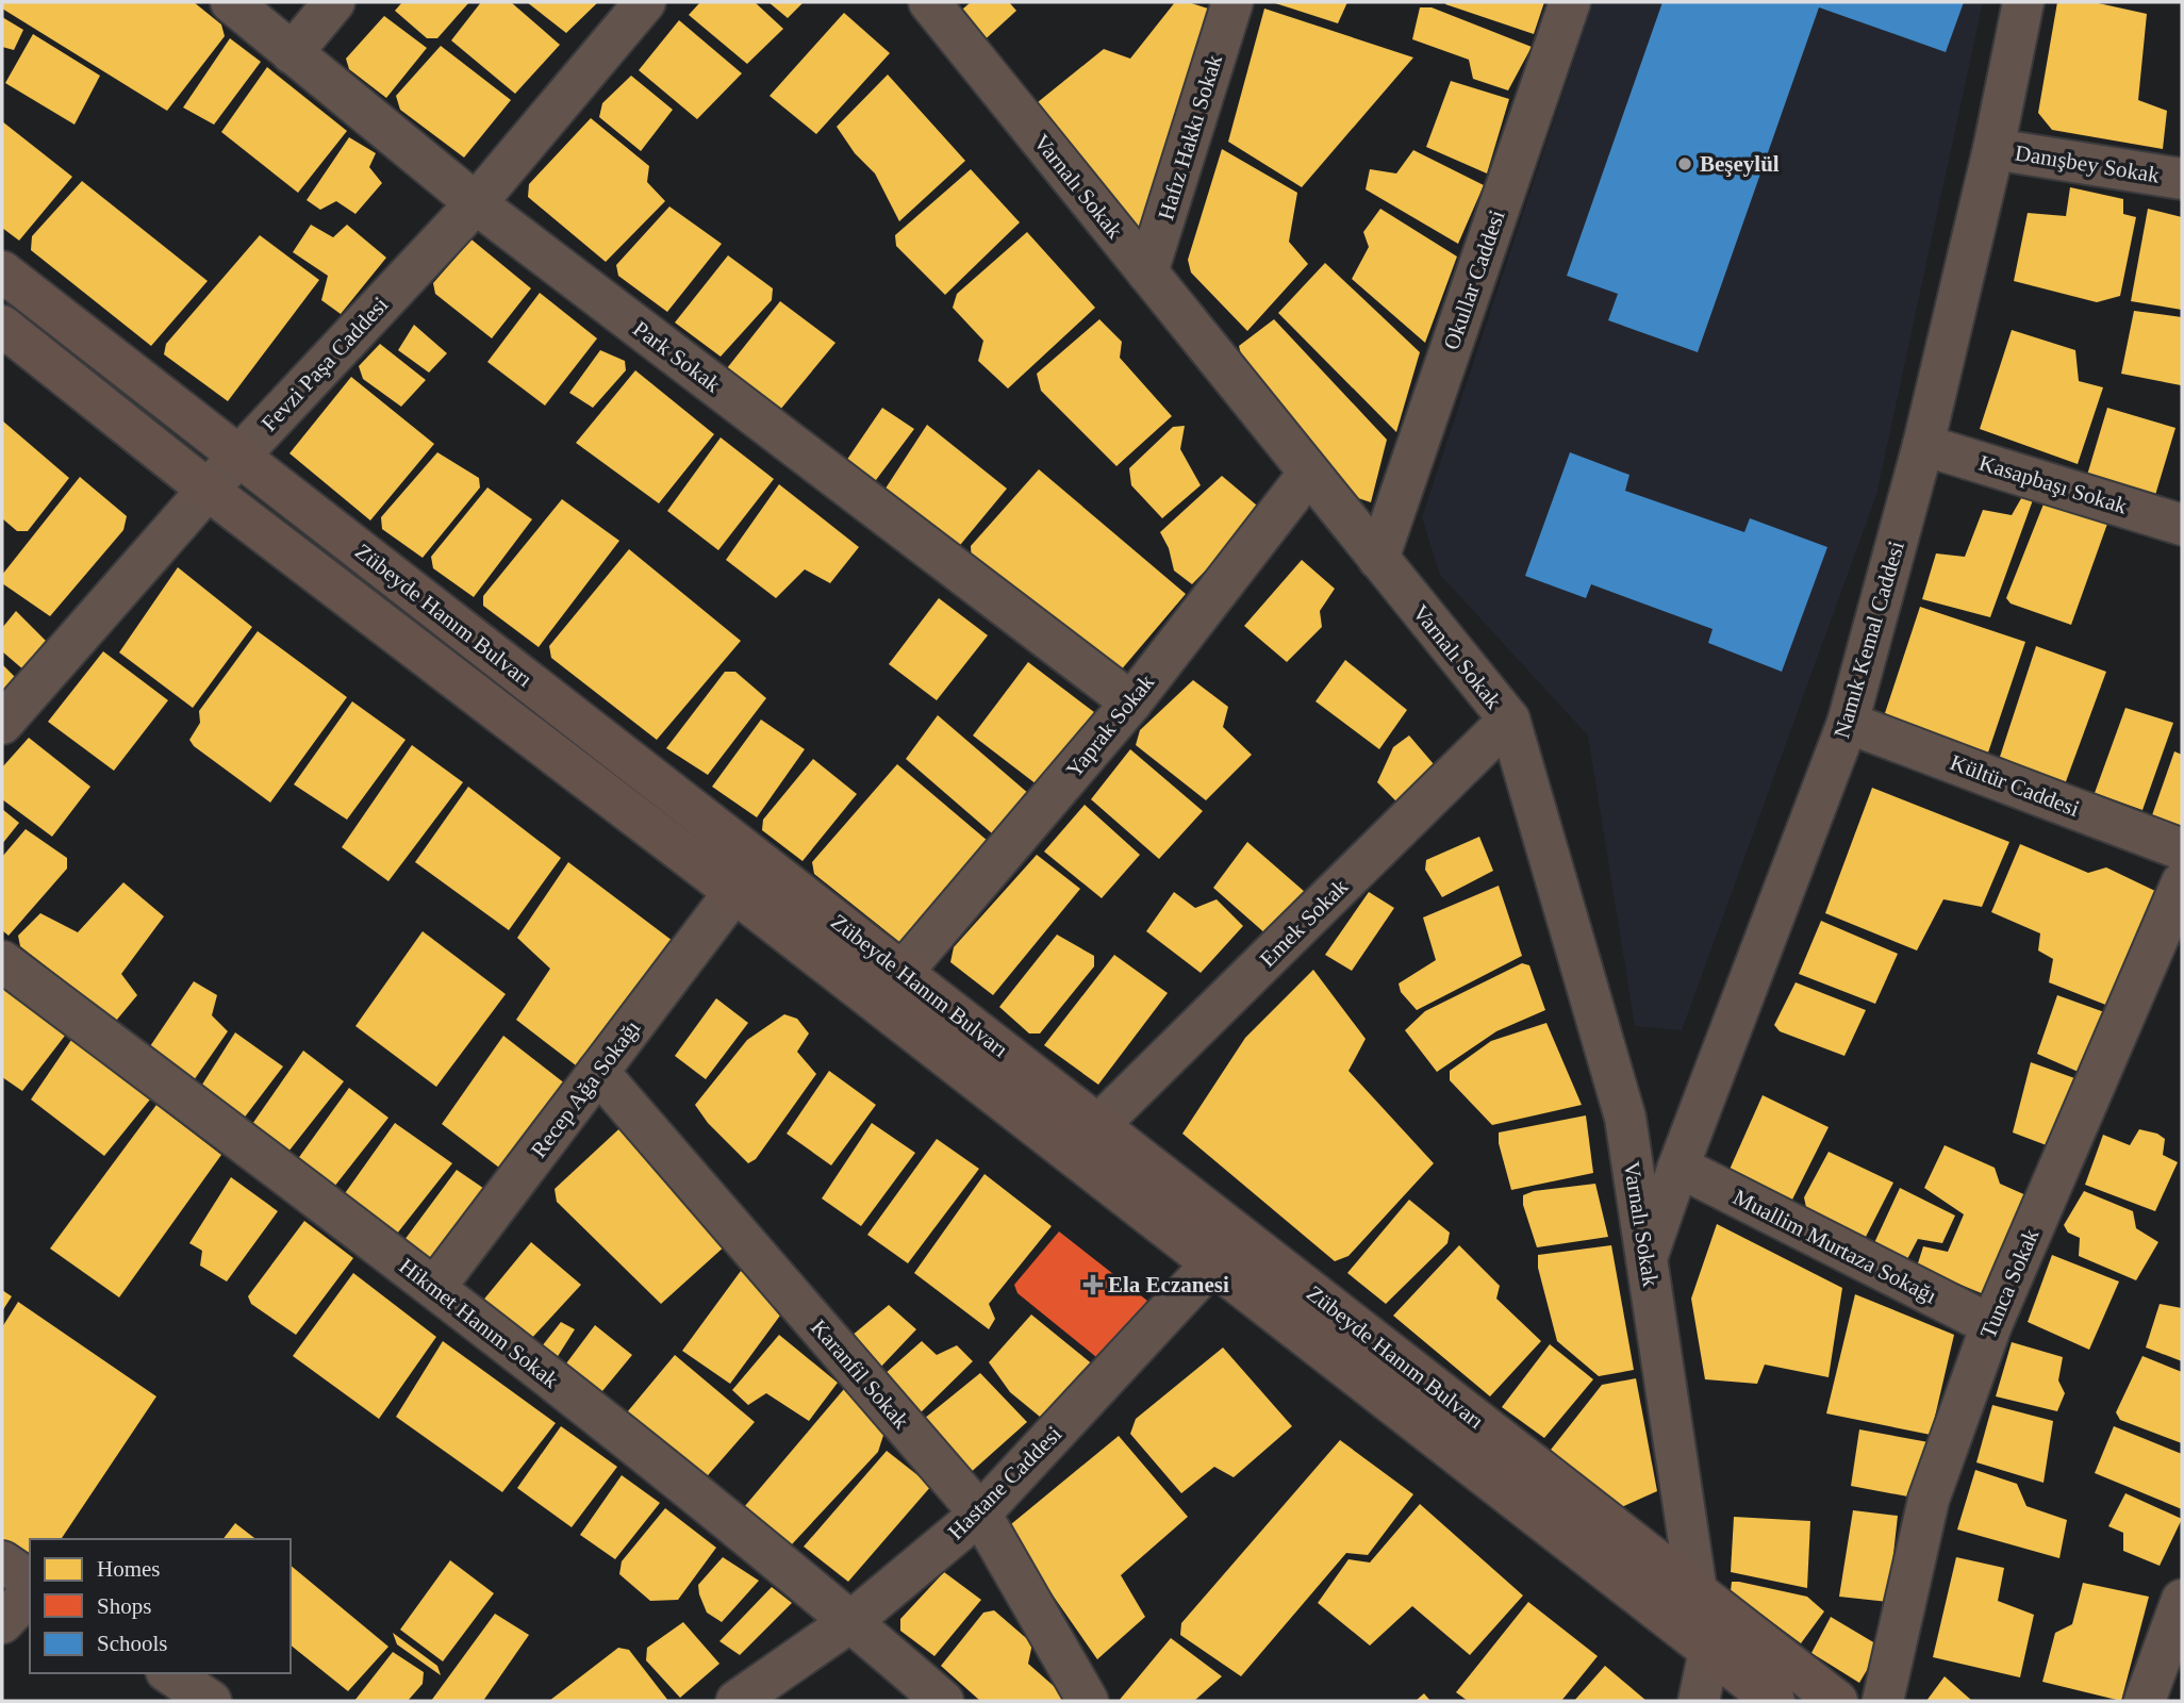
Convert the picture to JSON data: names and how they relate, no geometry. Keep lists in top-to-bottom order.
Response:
{
  "streets": {
    "main road": ["Zübeyde Hanım Bulvarı"],
    "street": [
      "Hafız Hakkı Sokak",
      "Danışbey Sokak",
      "Varnalı Sokak",
      "Okullar Caddesi",
      "Park Sokak",
      "Fevzi Paşa Caddesi",
      "Kasapbaşı Sokak",
      "Namık Kemal Caddesi",
      "Yaprak Sokak",
      "Kültür Caddesi",
      "Emek Sokak",
      "Recep Ağa Sokağı",
      "Muallim Murtaza Sokağı",
      "Tunca Sokak",
      "Hikmet Hanım Sokak",
      "Karanfil Sokak",
      "Hastane Caddesi"
    ]
  },
  "crossings": [
    ["Hafız Hakkı Sokak", "Varnalı Sokak"],
    ["Danışbey Sokak", "Namık Kemal Caddesi"],
    ["Varnalı Sokak", "Okullar Caddesi"],
    ["Varnalı Sokak", "Zübeyde Hanım Bulvarı"],
    ["Varnalı Sokak", "Namık Kemal Caddesi"],
    ["Varnalı Sokak", "Yaprak Sokak"],
    ["Varnalı Sokak", "Emek Sokak"],
    ["Park Sokak", "Fevzi Paşa Caddesi"],
    ["Park Sokak", "Yaprak Sokak"],
    ["Fevzi Paşa Caddesi", "Zübeyde Hanım Bulvarı"],
    ["Kasapbaşı Sokak", "Namık Kemal Caddesi"],
    ["Zübeyde Hanım Bulvarı", "Yaprak Sokak"],
    ["Zübeyde Hanım Bulvarı", "Emek Sokak"],
    ["Namık Kemal Caddesi", "Kültür Caddesi"],
    ["Namık Kemal Caddesi", "Muallim Murtaza Sokağı"],
    ["Recep Ağa Sokağı", "Hikmet Hanım Sokak"],
    ["Recep Ağa Sokağı", "Karanfil Sokak"],
    ["Muallim Murtaza Sokağı", "Tunca Sokak"],
    ["Hikmet Hanım Sokak", "Hastane Caddesi"],
    ["Karanfil Sokak", "Hastane Caddesi"]
  ],
  "places": {
    "other": ["Beşeylül"],
    "health": ["Ela Eczanesi"]
  },
  "legend": ["Homes", "Shops", "Schools"]
}
